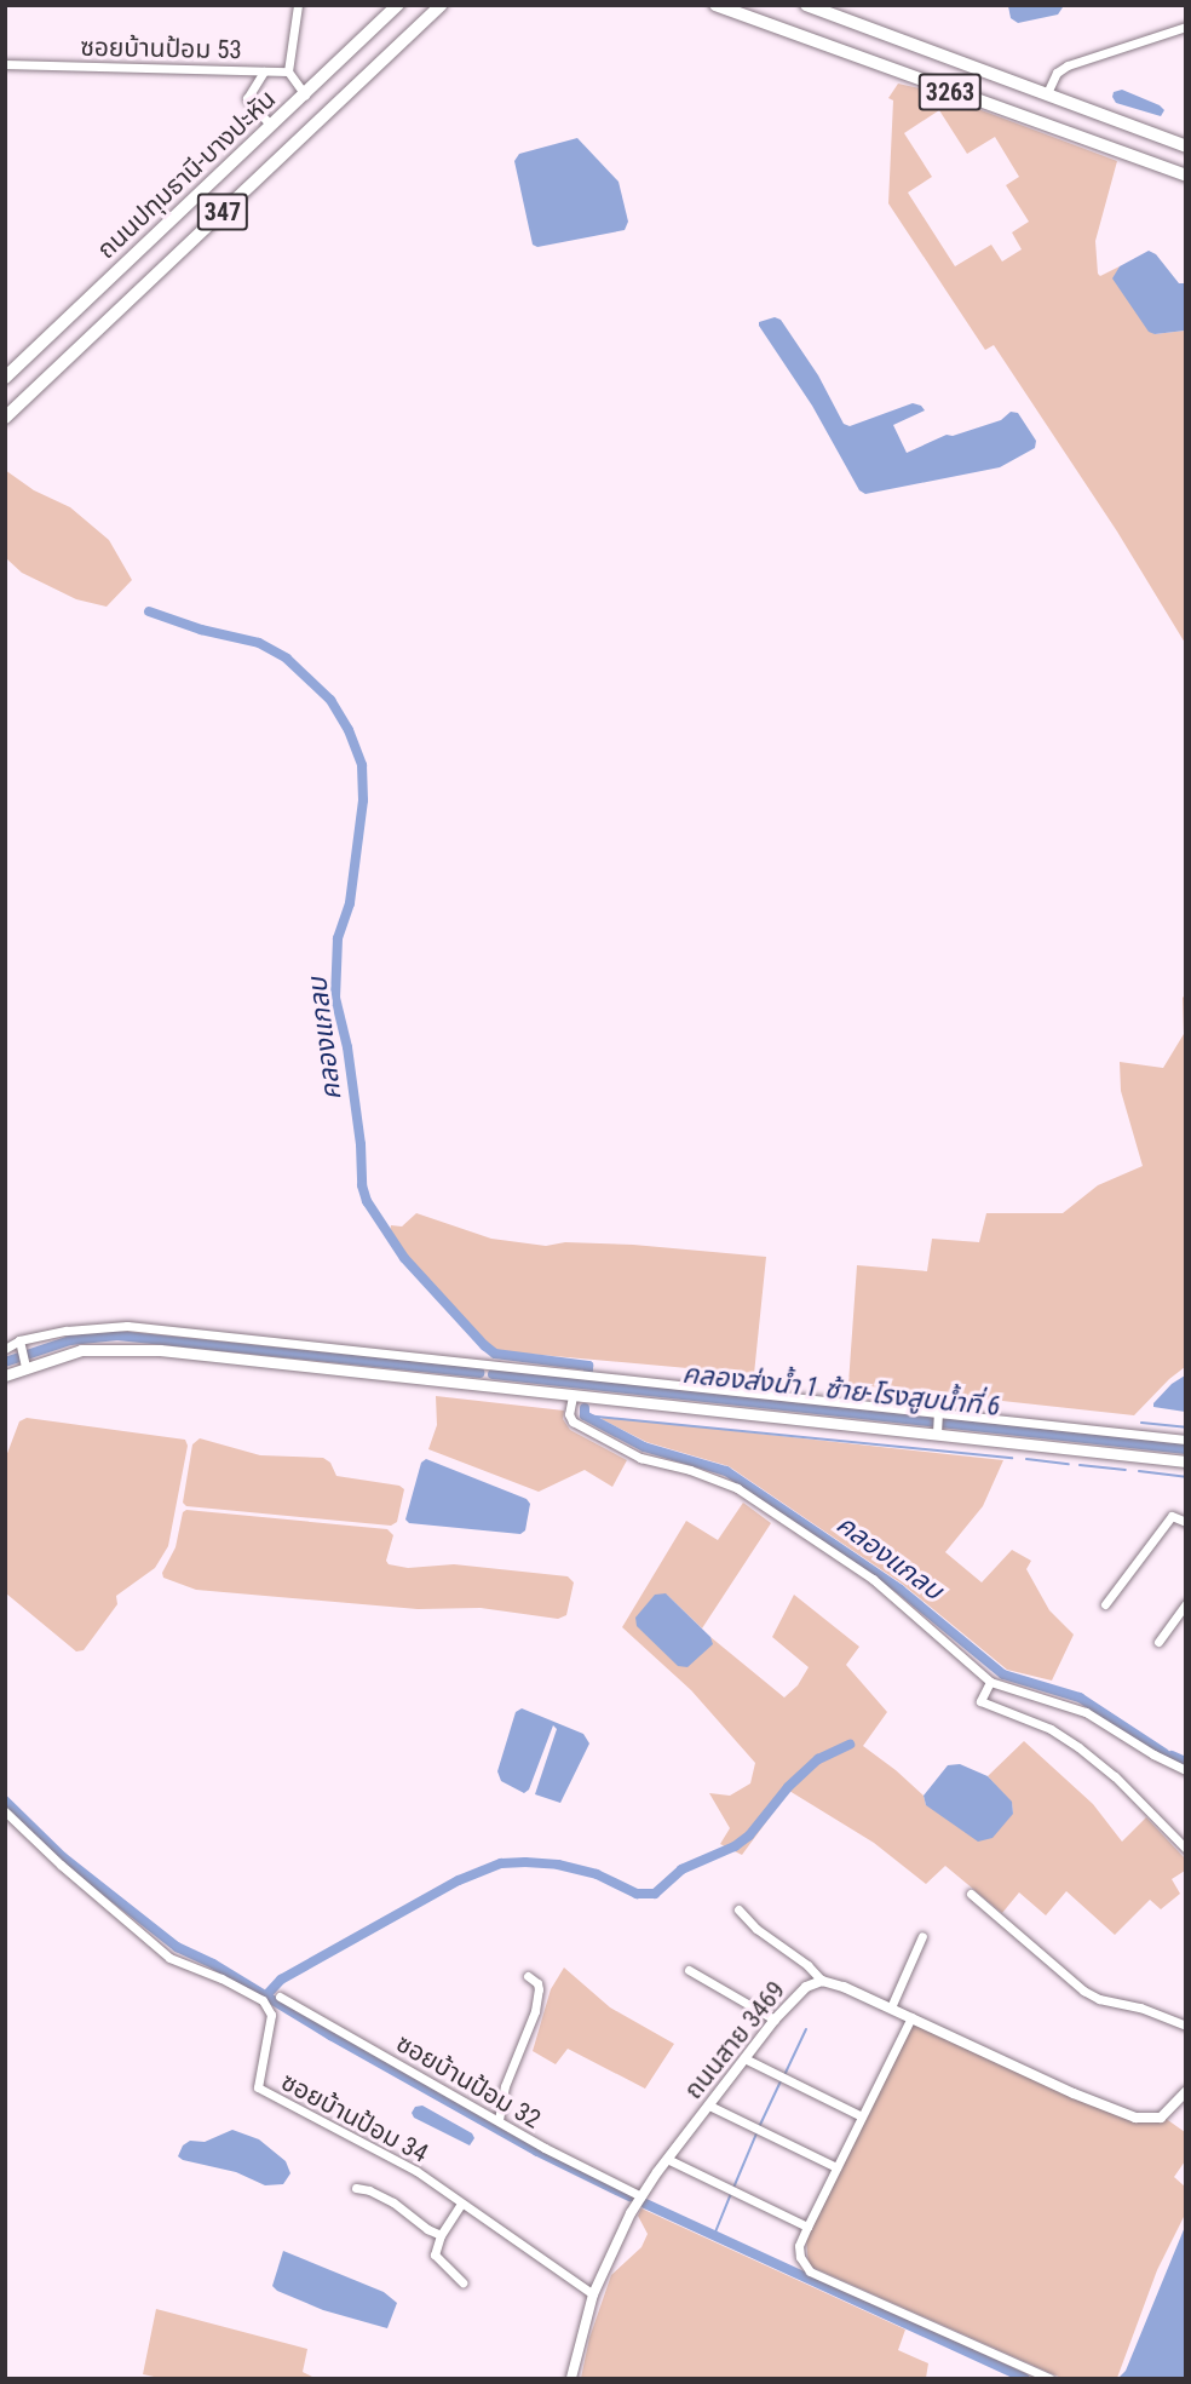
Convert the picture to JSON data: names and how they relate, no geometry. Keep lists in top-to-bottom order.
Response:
{
  "streets": {
    "main road": ["3263", "ถนนปทุมธานี-บางปะหัน", "347"],
    "street": [
      "ซอยบ้านป้อม 53",
      "ถนนสาย 3469",
      "ซอยบ้านป้อม 32",
      "ซอยบ้านป้อม 34"
    ]
  },
  "crossings": [
    ["ถนนสาย 3469", "ซอยบ้านป้อม 32"],
    ["ถนนสาย 3469", "ซอยบ้านป้อม 34"]
  ],
  "water": ["คลองแกลบ", "คลองส่งน้ำ 1 ซ้าย-โรงสูบน้ำที่ 6"]
}
